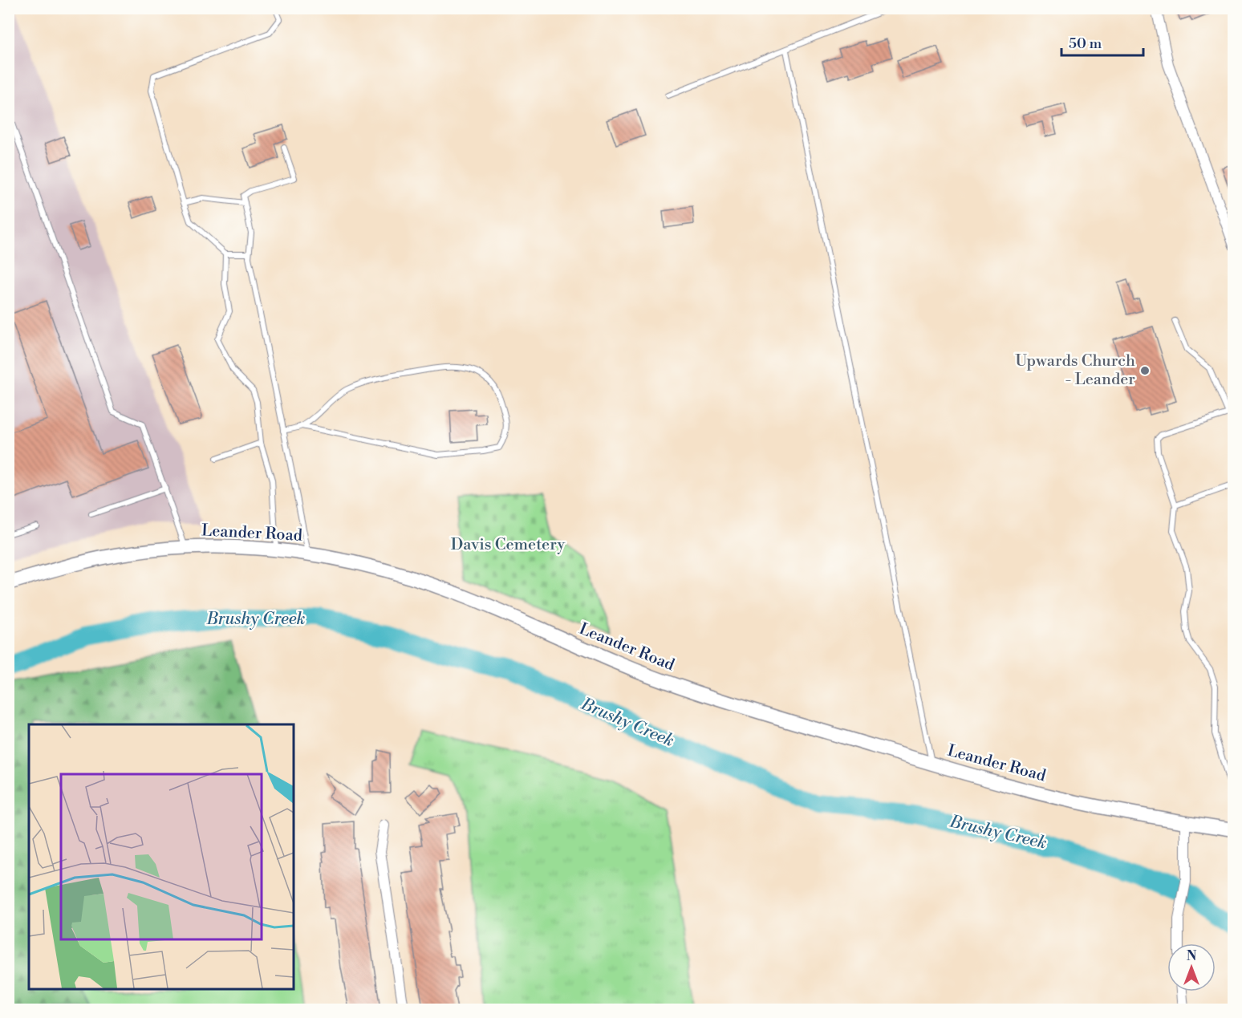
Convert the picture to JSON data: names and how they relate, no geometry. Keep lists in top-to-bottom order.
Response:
{
  "streets": {
    "main road": ["Leander Road"]
  },
  "water": ["Brushy Creek"],
  "parks": ["Davis Cemetery"],
  "places": ["Upwards Church - Leander"],
  "scale_bar": "50 m",
  "north": "top"
}
